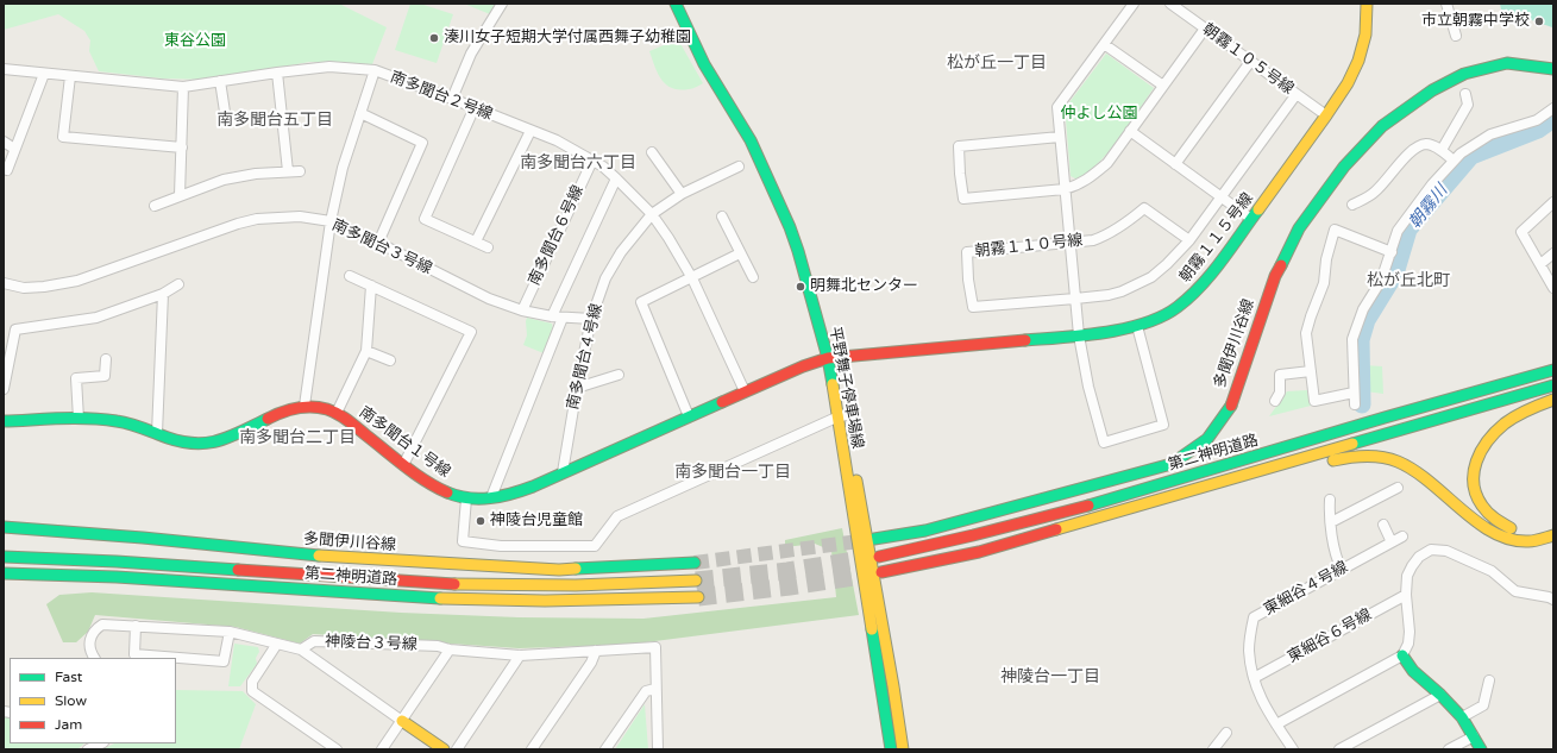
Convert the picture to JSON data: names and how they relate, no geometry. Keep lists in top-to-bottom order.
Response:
{
  "streets": {
    "main road": [
      "朝霧１１５号線",
      "多聞伊川谷線",
      "平野舞子停車場線",
      "南多聞台１号線",
      "第二神明道路"
    ],
    "street": [
      "朝霧１０５号線",
      "南多聞台２号線",
      "南多聞台６号線",
      "朝霧１１０号線",
      "南多聞台３号線",
      "南多聞台４号線",
      "東細谷４号線",
      "東細谷６号線",
      "神陵台３号線"
    ]
  },
  "crossings": [
    ["朝霧１０５号線", "朝霧１１５号線"],
    ["朝霧１０５号線", "朝霧１１０号線"],
    ["南多聞台２号線", "南多聞台６号線"],
    ["南多聞台２号線", "南多聞台４号線"],
    ["南多聞台２号線", "南多聞台１号線"],
    ["南多聞台６号線", "南多聞台３号線"],
    ["朝霧１１５号線", "平野舞子停車場線"],
    ["朝霧１１５号線", "南多聞台１号線"],
    ["南多聞台３号線", "南多聞台４号線"],
    ["南多聞台４号線", "南多聞台１号線"],
    ["平野舞子停車場線", "南多聞台１号線"],
    ["東細谷４号線", "東細谷６号線"]
  ],
  "districts": [
    "松が丘一丁目",
    "南多聞台五丁目",
    "南多聞台六丁目",
    "松が丘北町",
    "南多聞台二丁目",
    "南多聞台一丁目",
    "神陵台一丁目"
  ],
  "water": ["朝霧川"],
  "parks": ["東谷公園", "仲よし公園"],
  "places": [
    "市立朝霧中学校",
    "湊川女子短期大学付属西舞子幼稚園",
    "明舞北センター",
    "神陵台児童館"
  ],
  "legend": ["Fast", "Slow", "Jam"]
}
